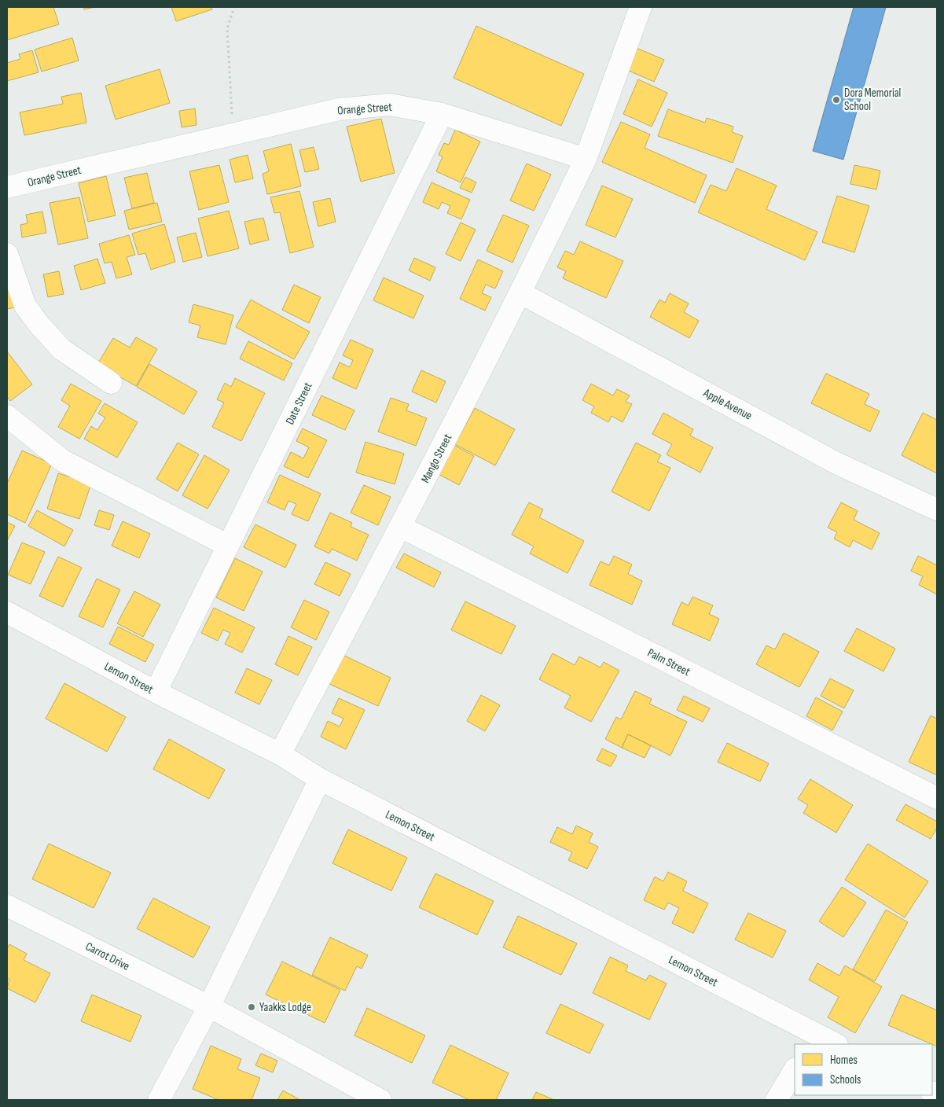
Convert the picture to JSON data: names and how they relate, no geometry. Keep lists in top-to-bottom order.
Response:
{
  "streets": {
    "street": [
      "Orange Street",
      "Date Street",
      "Apple Avenue",
      "Mango Street",
      "Palm Street",
      "Lemon Street",
      "Carrot Drive"
    ]
  },
  "crossings": [
    ["Orange Street", "Date Street"],
    ["Orange Street", "Mango Street"],
    ["Date Street", "Lemon Street"],
    ["Apple Avenue", "Mango Street"],
    ["Mango Street", "Palm Street"],
    ["Mango Street", "Lemon Street"]
  ],
  "places": ["Dora Memorial School", "Yaakks Lodge"],
  "legend": ["Homes", "Schools"]
}
